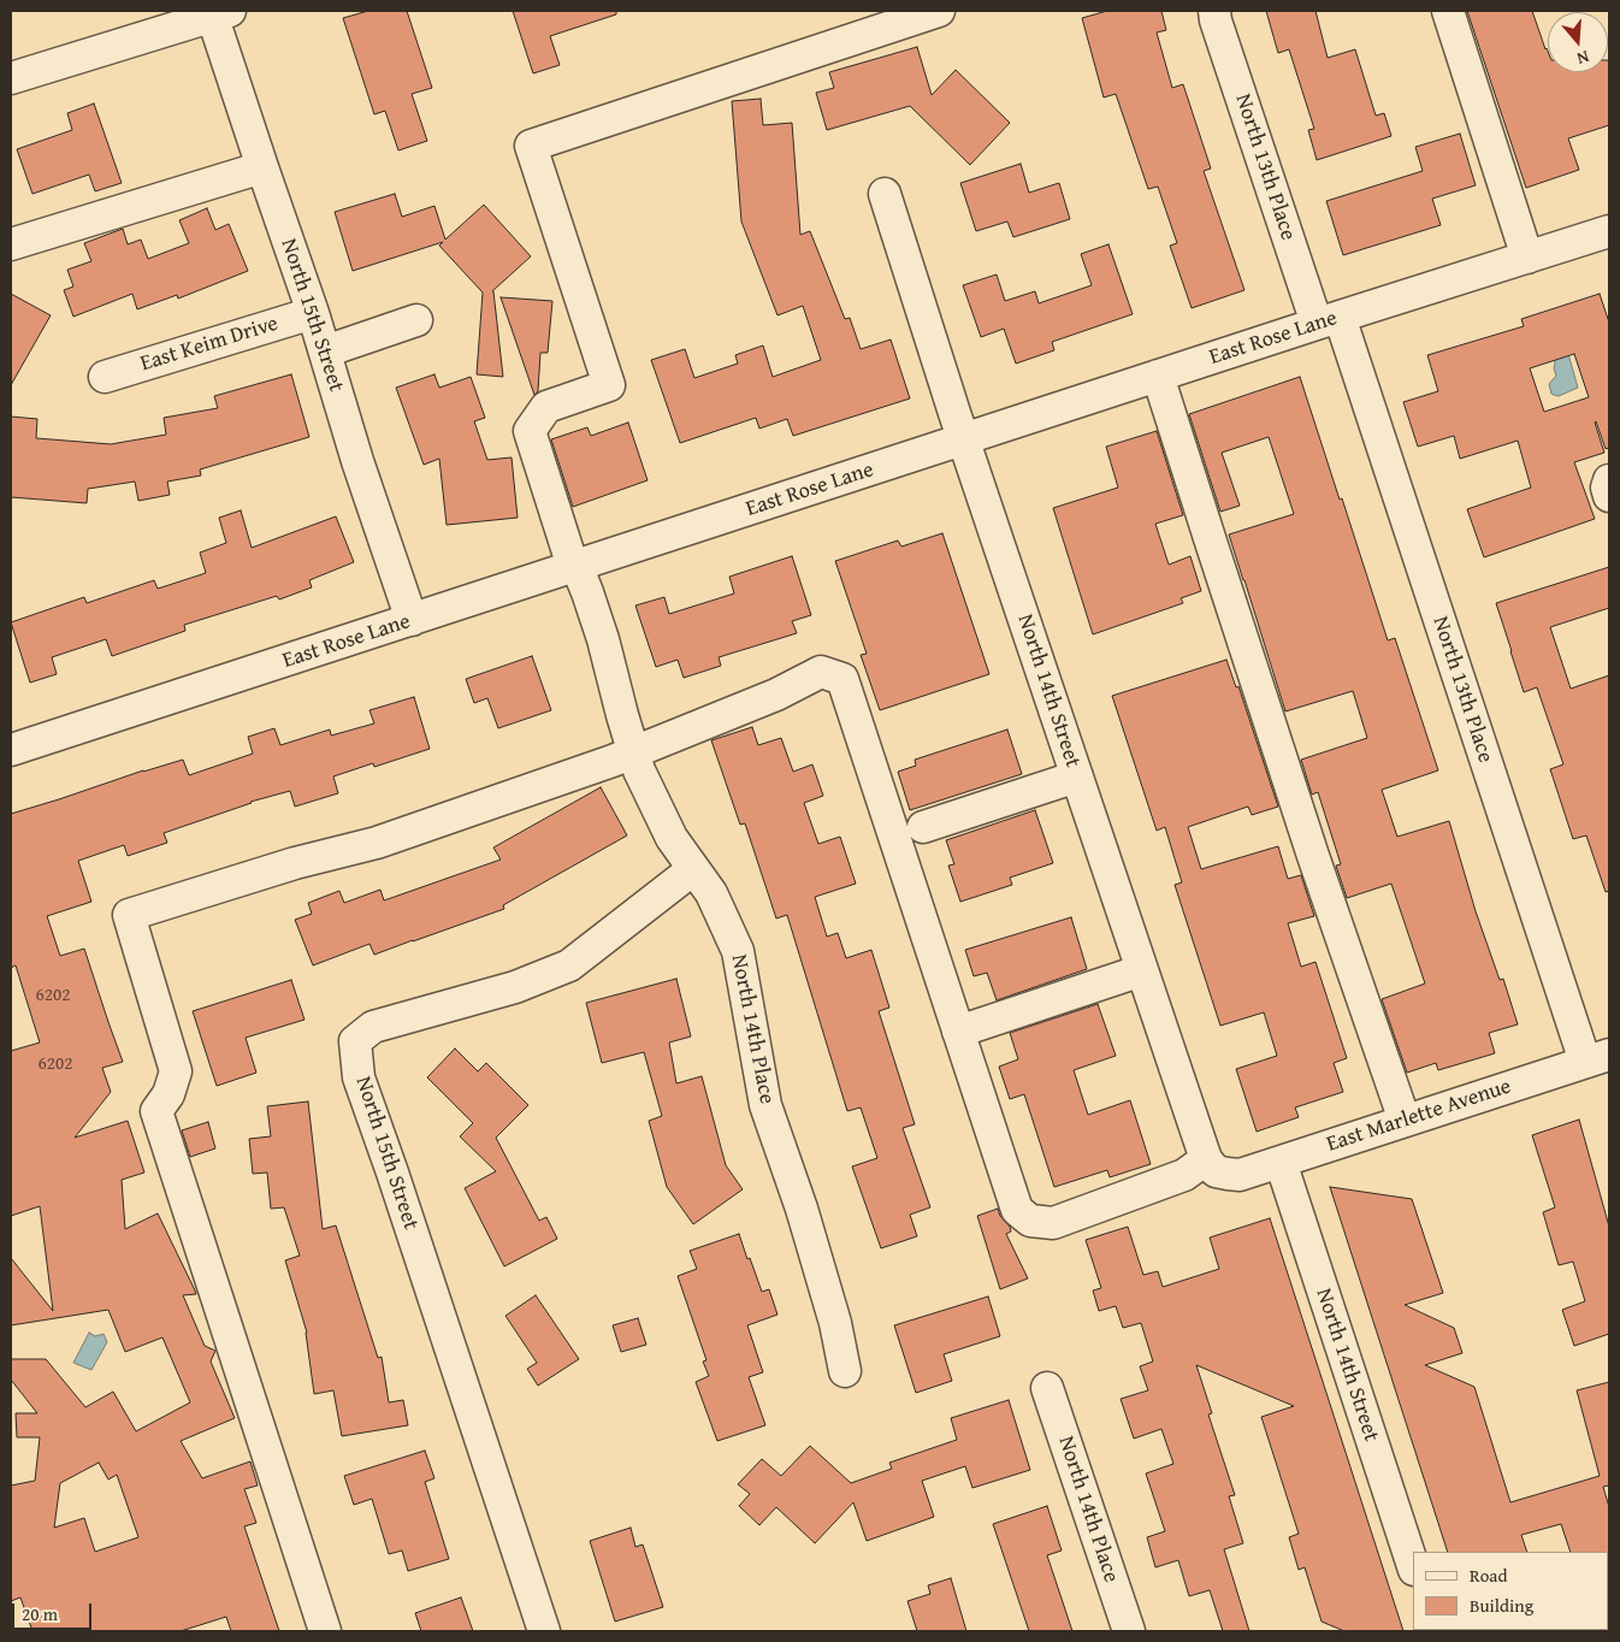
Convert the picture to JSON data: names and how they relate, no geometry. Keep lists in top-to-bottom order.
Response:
{
  "streets": {
    "street": [
      "North 13th Place",
      "North 15th Street",
      "East Rose Lane",
      "East Keim Drive",
      "North 14th Street",
      "North 14th Place",
      "East Marlette Avenue"
    ]
  },
  "crossings": [
    ["North 13th Place", "East Rose Lane"],
    ["North 13th Place", "East Marlette Avenue"],
    ["North 15th Street", "East Rose Lane"],
    ["North 15th Street", "East Keim Drive"],
    ["North 15th Street", "North 14th Place"],
    ["East Rose Lane", "North 14th Street"],
    ["East Rose Lane", "North 14th Place"],
    ["North 14th Street", "East Marlette Avenue"]
  ],
  "house_numbers": ["6202", "6202"],
  "legend": ["Road", "Building"],
  "scale_bar": "20 m",
  "north": "bottom"
}
